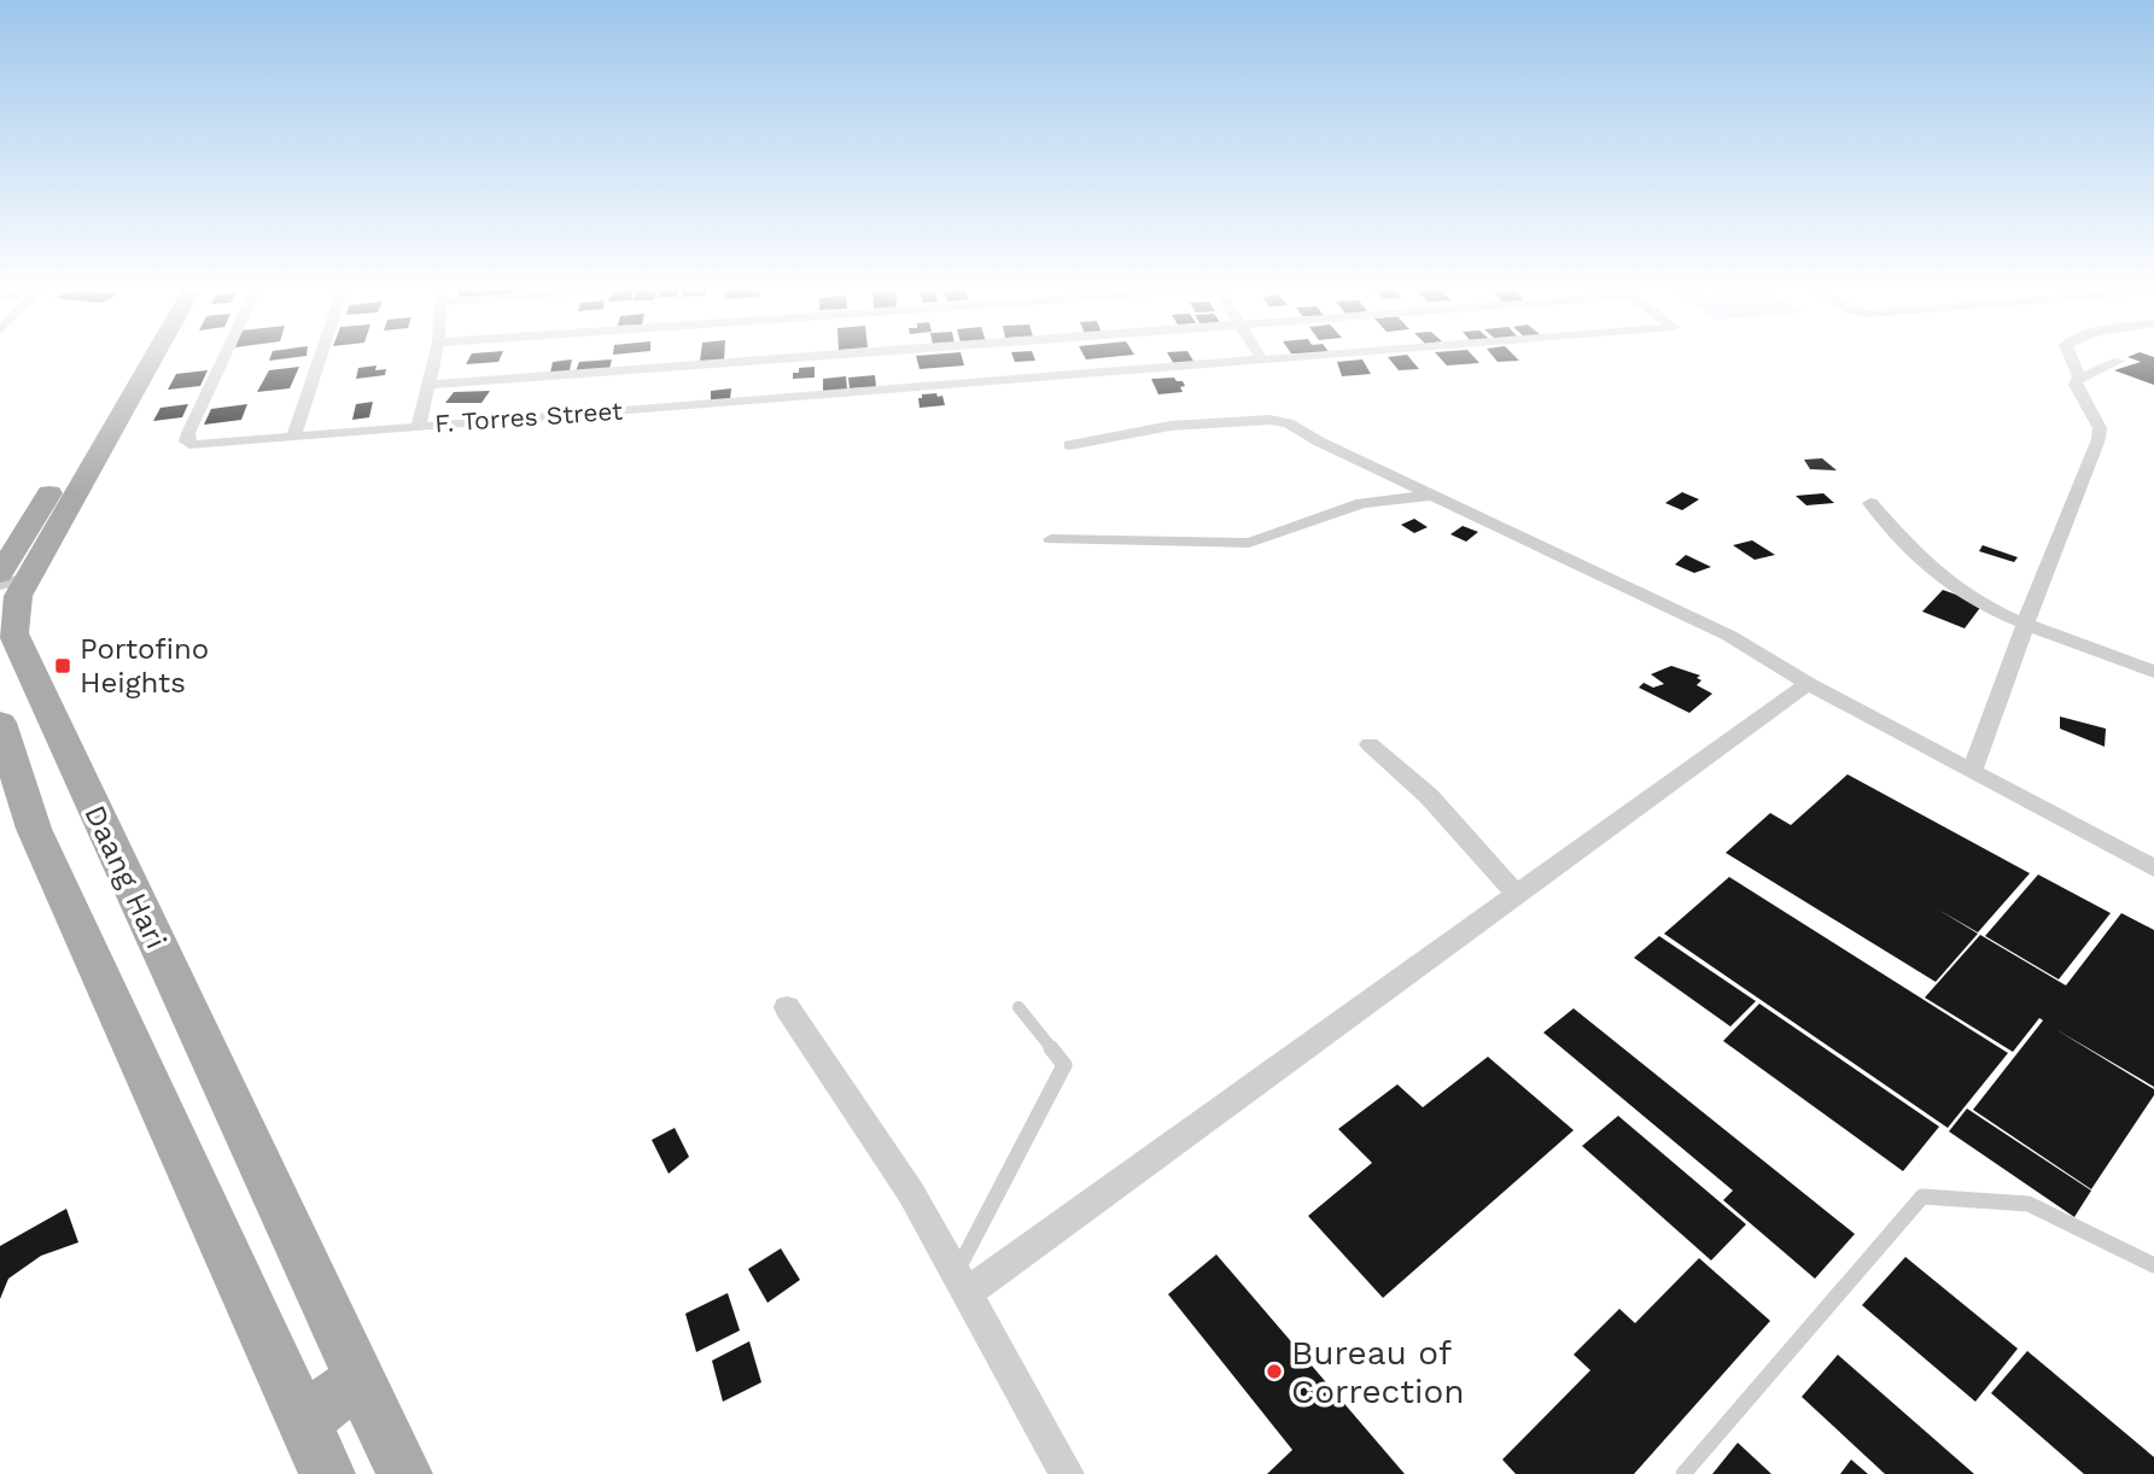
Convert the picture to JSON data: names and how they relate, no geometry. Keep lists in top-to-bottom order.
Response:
{
  "streets": {
    "main road": ["Daang Hari"],
    "street": ["F. Torres Street"]
  },
  "places": {
    "transit": ["Portofino Heights"],
    "other": ["Bureau of Correction"]
  }
}
